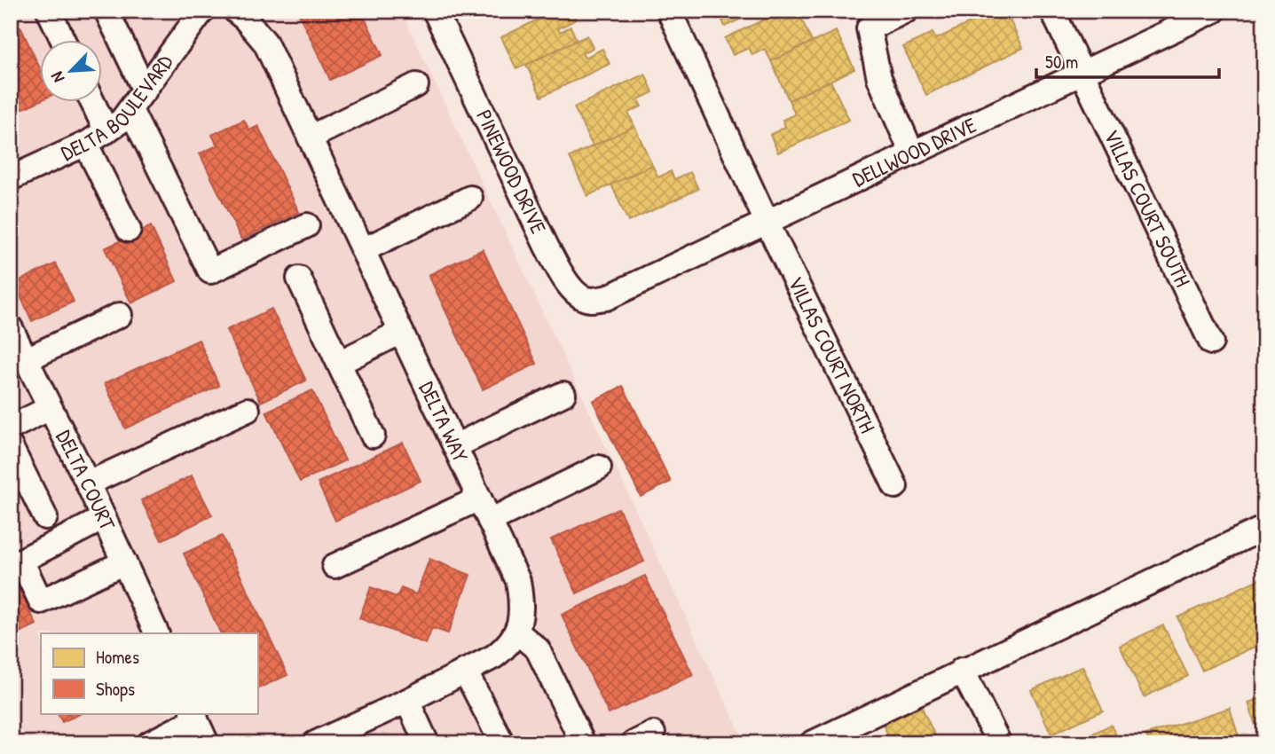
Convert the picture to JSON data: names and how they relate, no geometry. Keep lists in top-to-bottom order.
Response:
{
  "streets": {
    "street": [
      "DELTA BOULEVARD",
      "DELLWOOD DRIVE",
      "PINEWOOD DRIVE",
      "VILLAS COURT SOUTH",
      "VILLAS COURT NORTH",
      "DELTA WAY",
      "DELTA COURT"
    ]
  },
  "crossings": [
    ["DELLWOOD DRIVE", "PINEWOOD DRIVE"],
    ["DELLWOOD DRIVE", "VILLAS COURT SOUTH"],
    ["DELLWOOD DRIVE", "VILLAS COURT NORTH"]
  ],
  "legend": ["Homes", "Shops"],
  "scale_bar": "50 m",
  "north": "bottom left"
}
